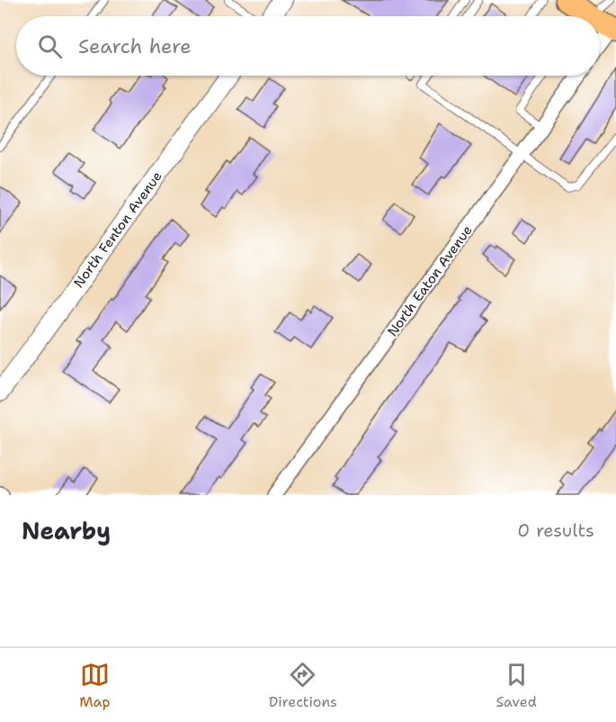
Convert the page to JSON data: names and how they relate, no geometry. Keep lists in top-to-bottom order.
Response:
{
  "streets": {
    "street": ["North Fenton Avenue", "North Eaton Avenue"]
  },
  "page": {
    "search": "Search here",
    "heading": ["Nearby", "0 results"],
    "nav": ["Map", "Directions", "Saved"]
  }
}
